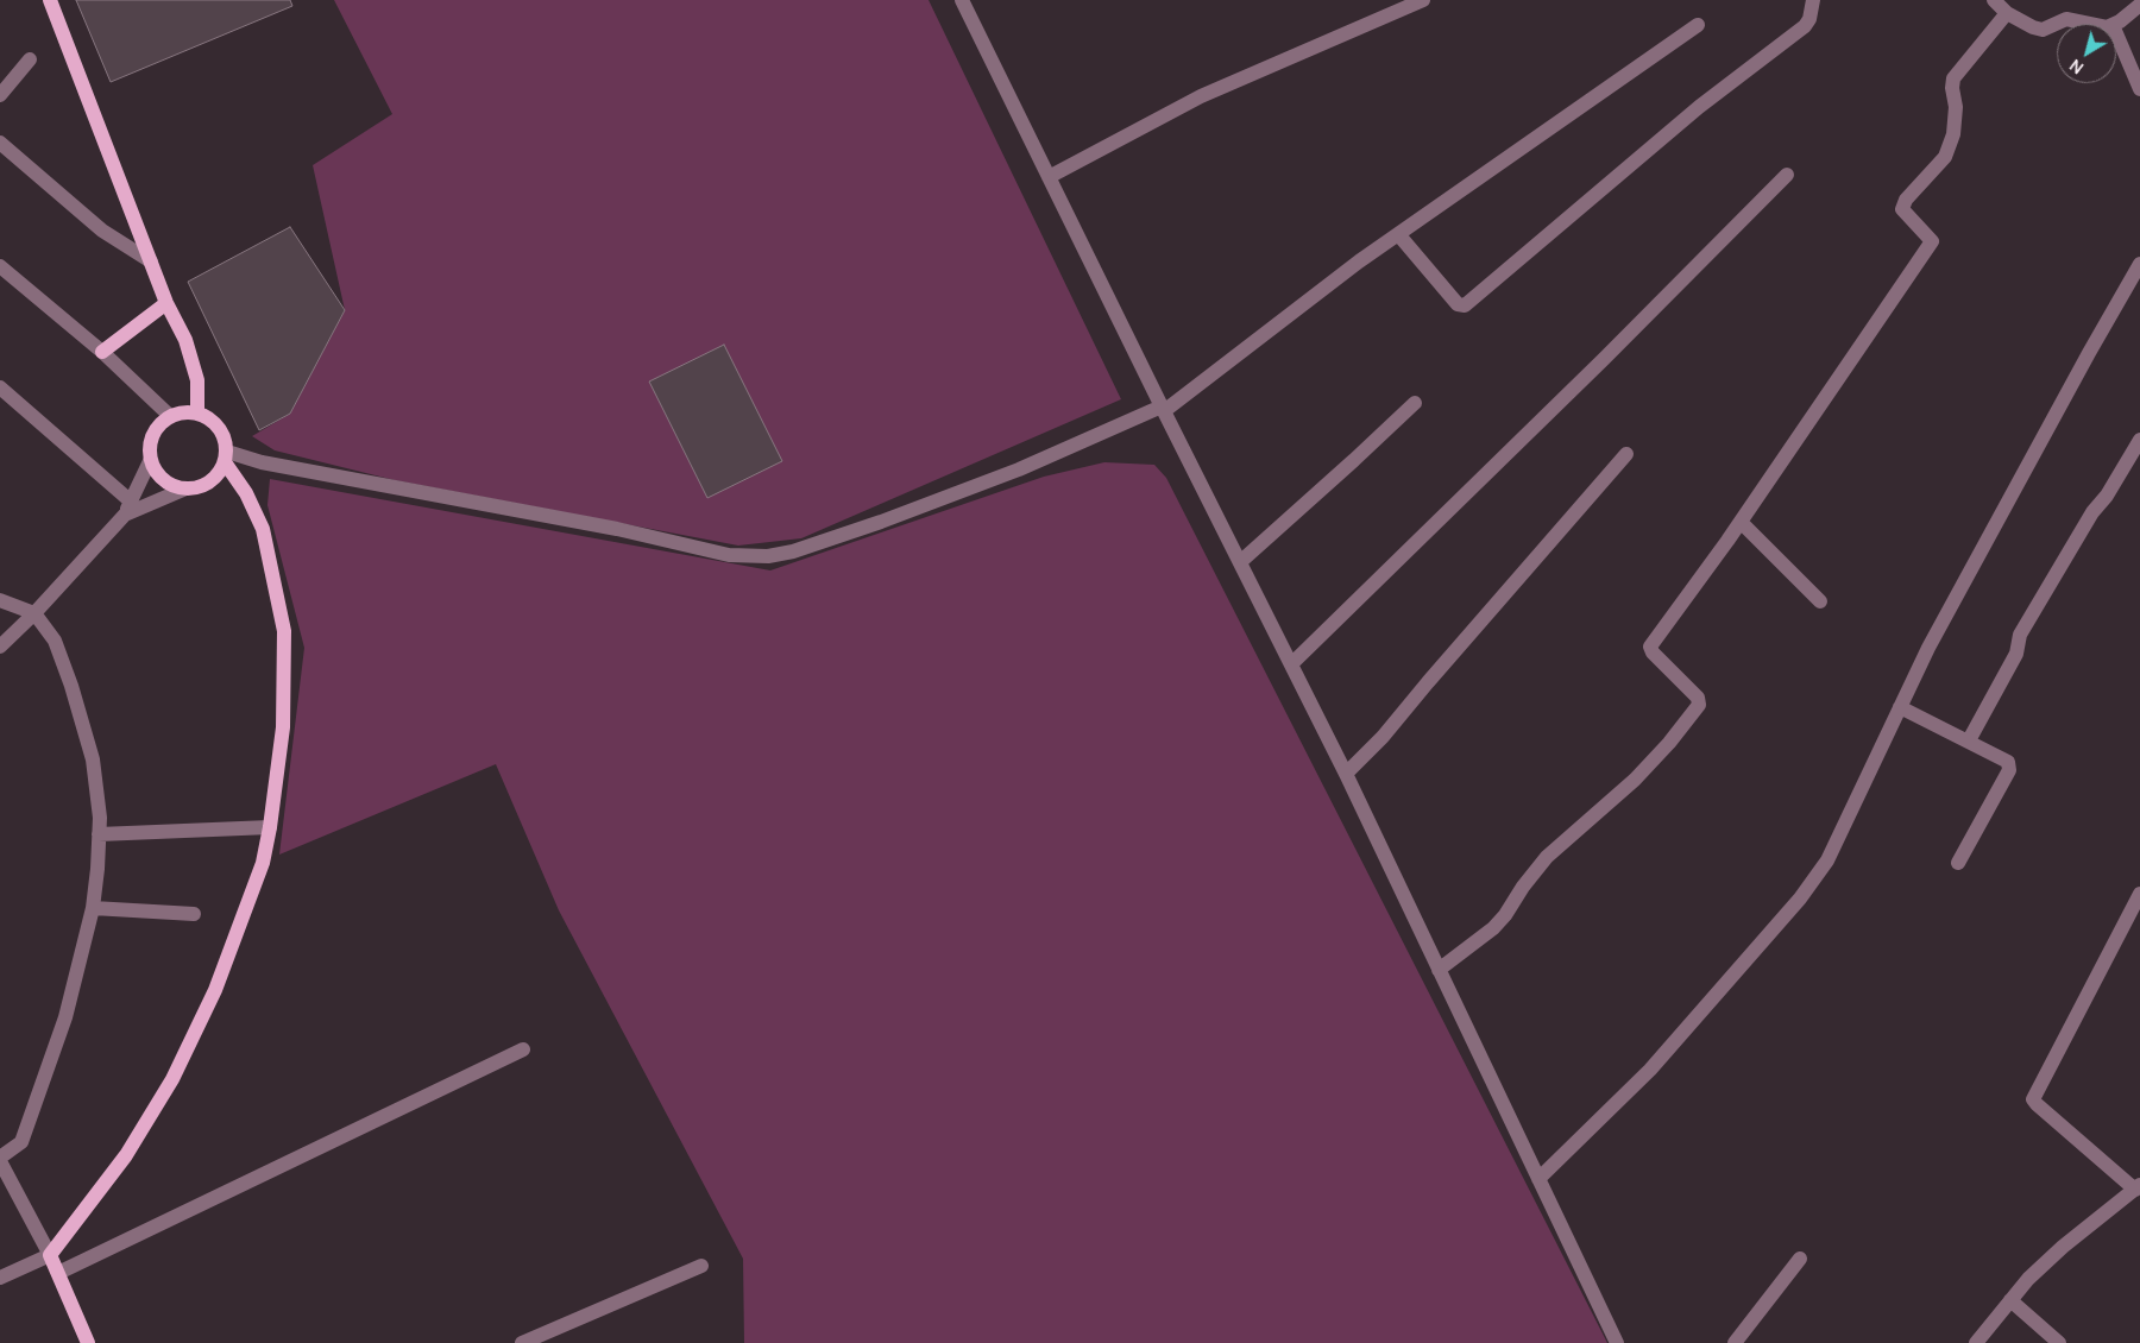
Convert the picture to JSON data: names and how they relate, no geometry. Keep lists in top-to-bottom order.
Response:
{
  "north": "bottom left"
}
